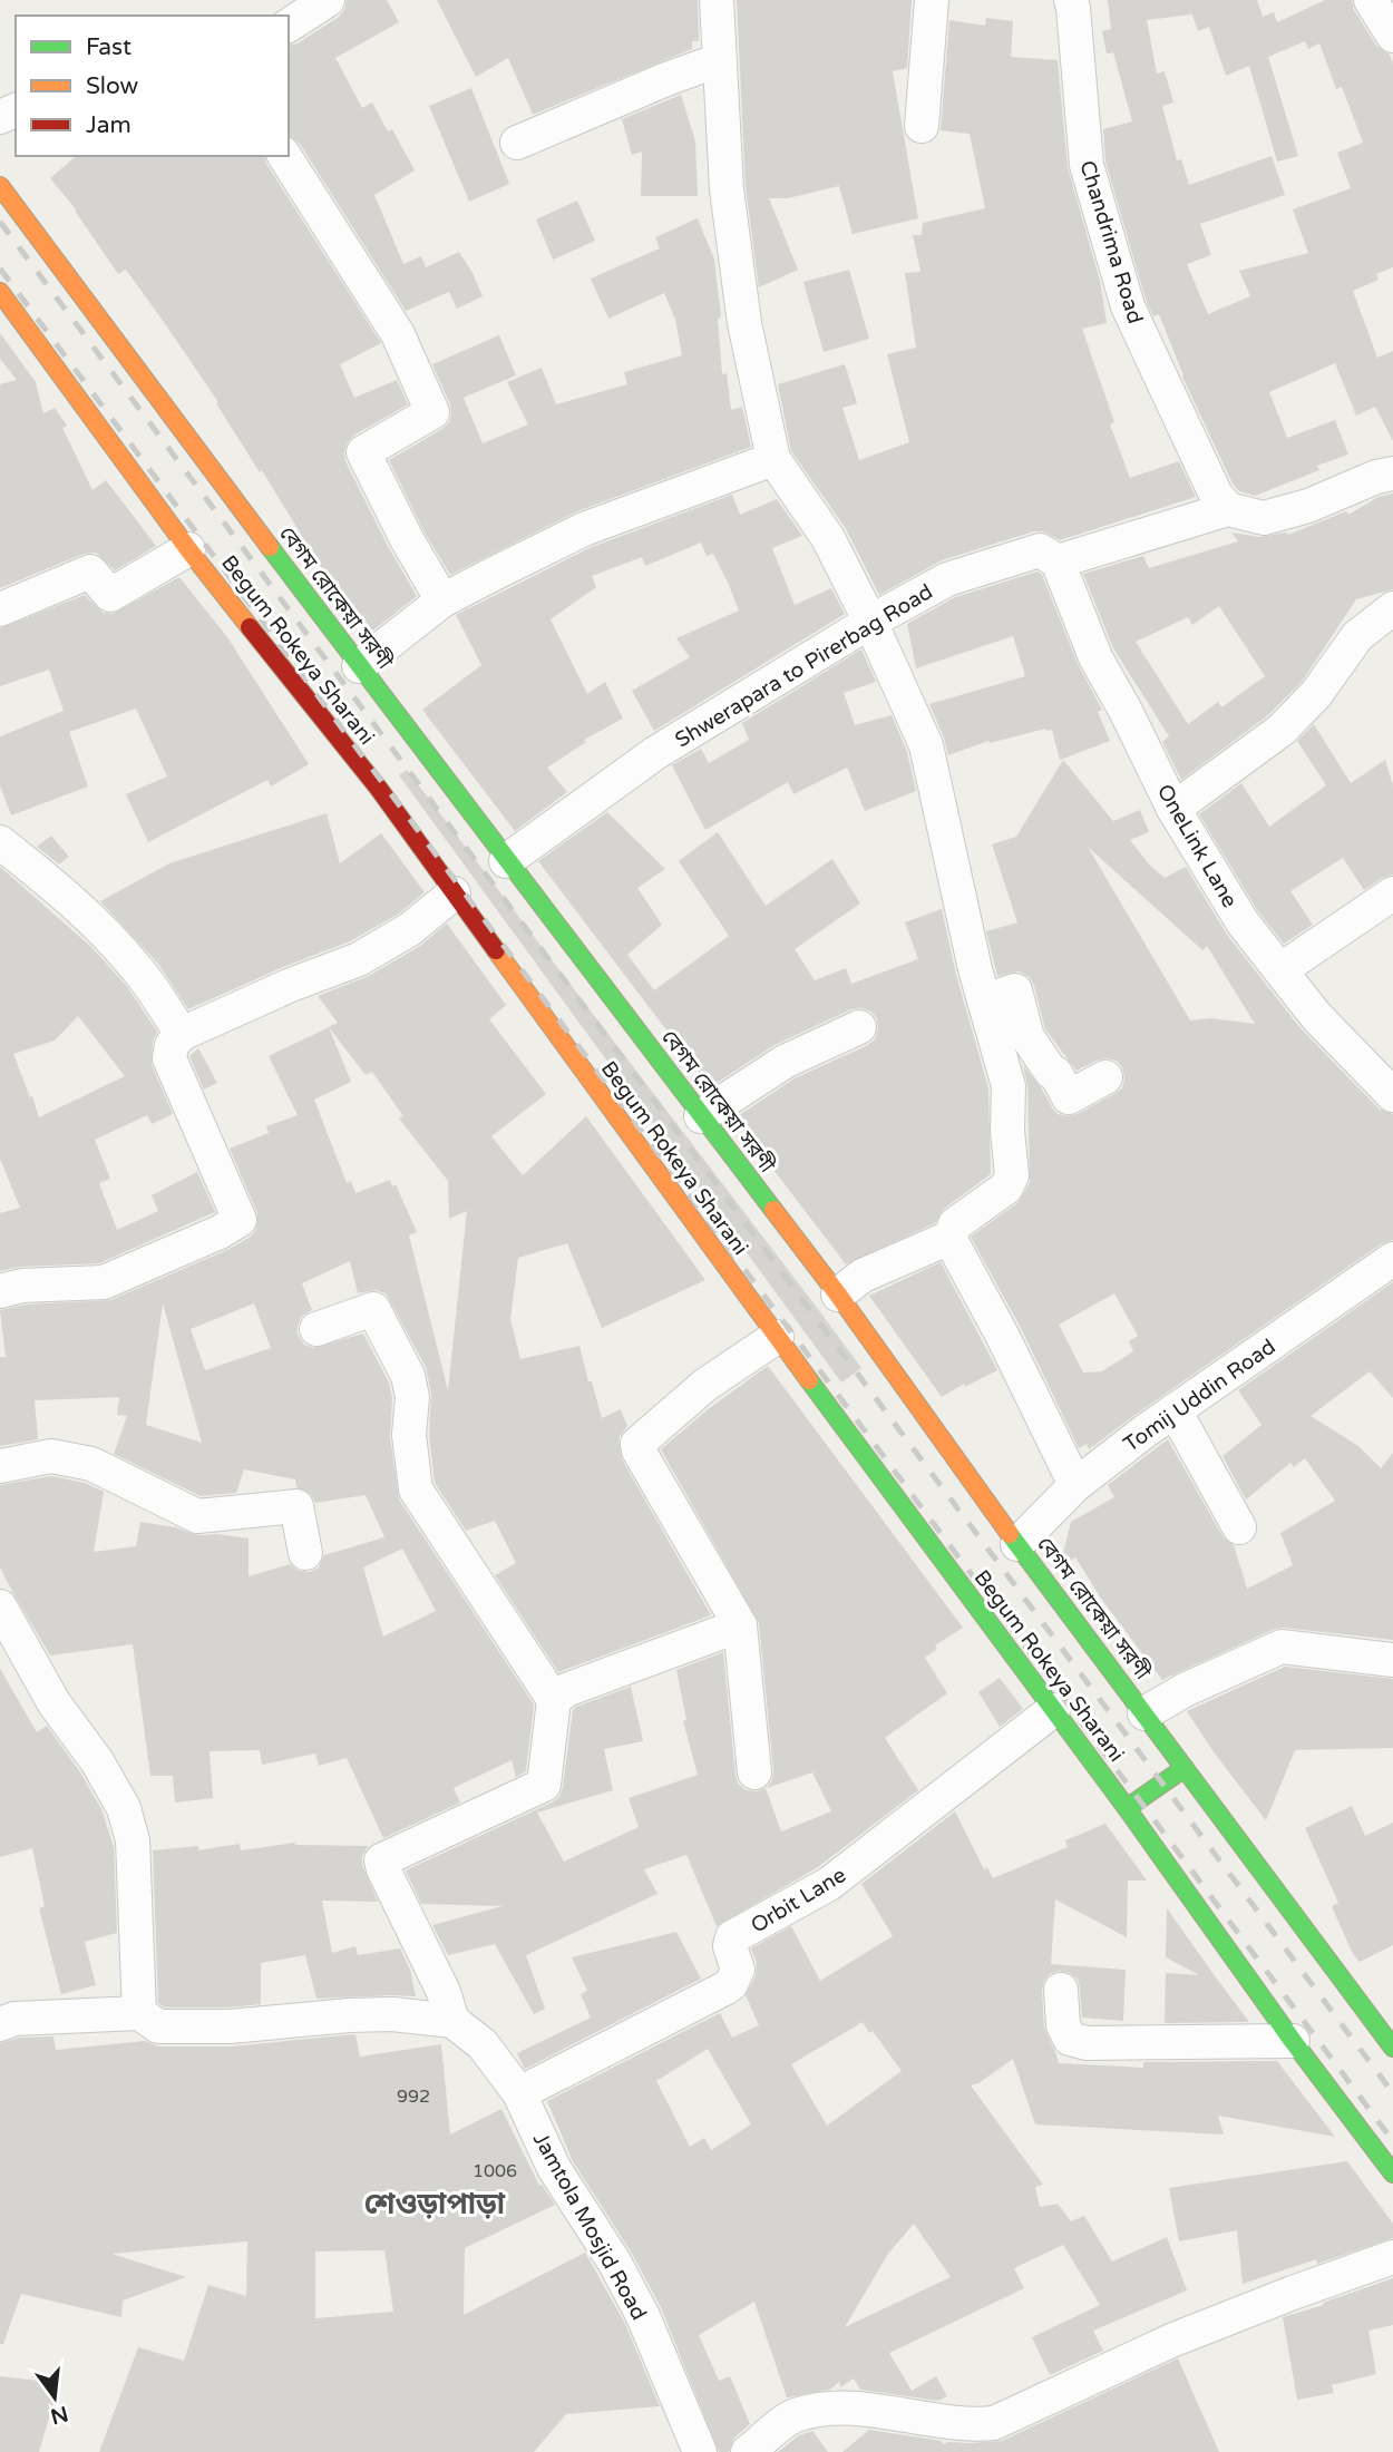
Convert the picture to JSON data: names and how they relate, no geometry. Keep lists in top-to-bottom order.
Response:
{
  "streets": {
    "main road": ["বেগম রোকেয়া সরণী", "Begum Rokeya Sharani"],
    "street": [
      "Chandrima Road",
      "Shwerapara to Pirerbag Road",
      "OneLink Lane",
      "Tomij Uddin Road",
      "Orbit Lane",
      "Jamtola Mosjid Road"
    ]
  },
  "crossings": [
    ["Chandrima Road", "Shwerapara to Pirerbag Road"],
    ["বেগম রোকেয়া সরণী", "Shwerapara to Pirerbag Road"],
    ["বেগম রোকেয়া সরণী", "Tomij Uddin Road"],
    ["Begum Rokeya Sharani", "Orbit Lane"],
    ["Shwerapara to Pirerbag Road", "OneLink Lane"],
    ["Orbit Lane", "Jamtola Mosjid Road"]
  ],
  "districts": ["শেওড়াপাড়া"],
  "house_numbers": ["992", "1006"],
  "legend": ["Fast", "Slow", "Jam"],
  "north": "bottom"
}
